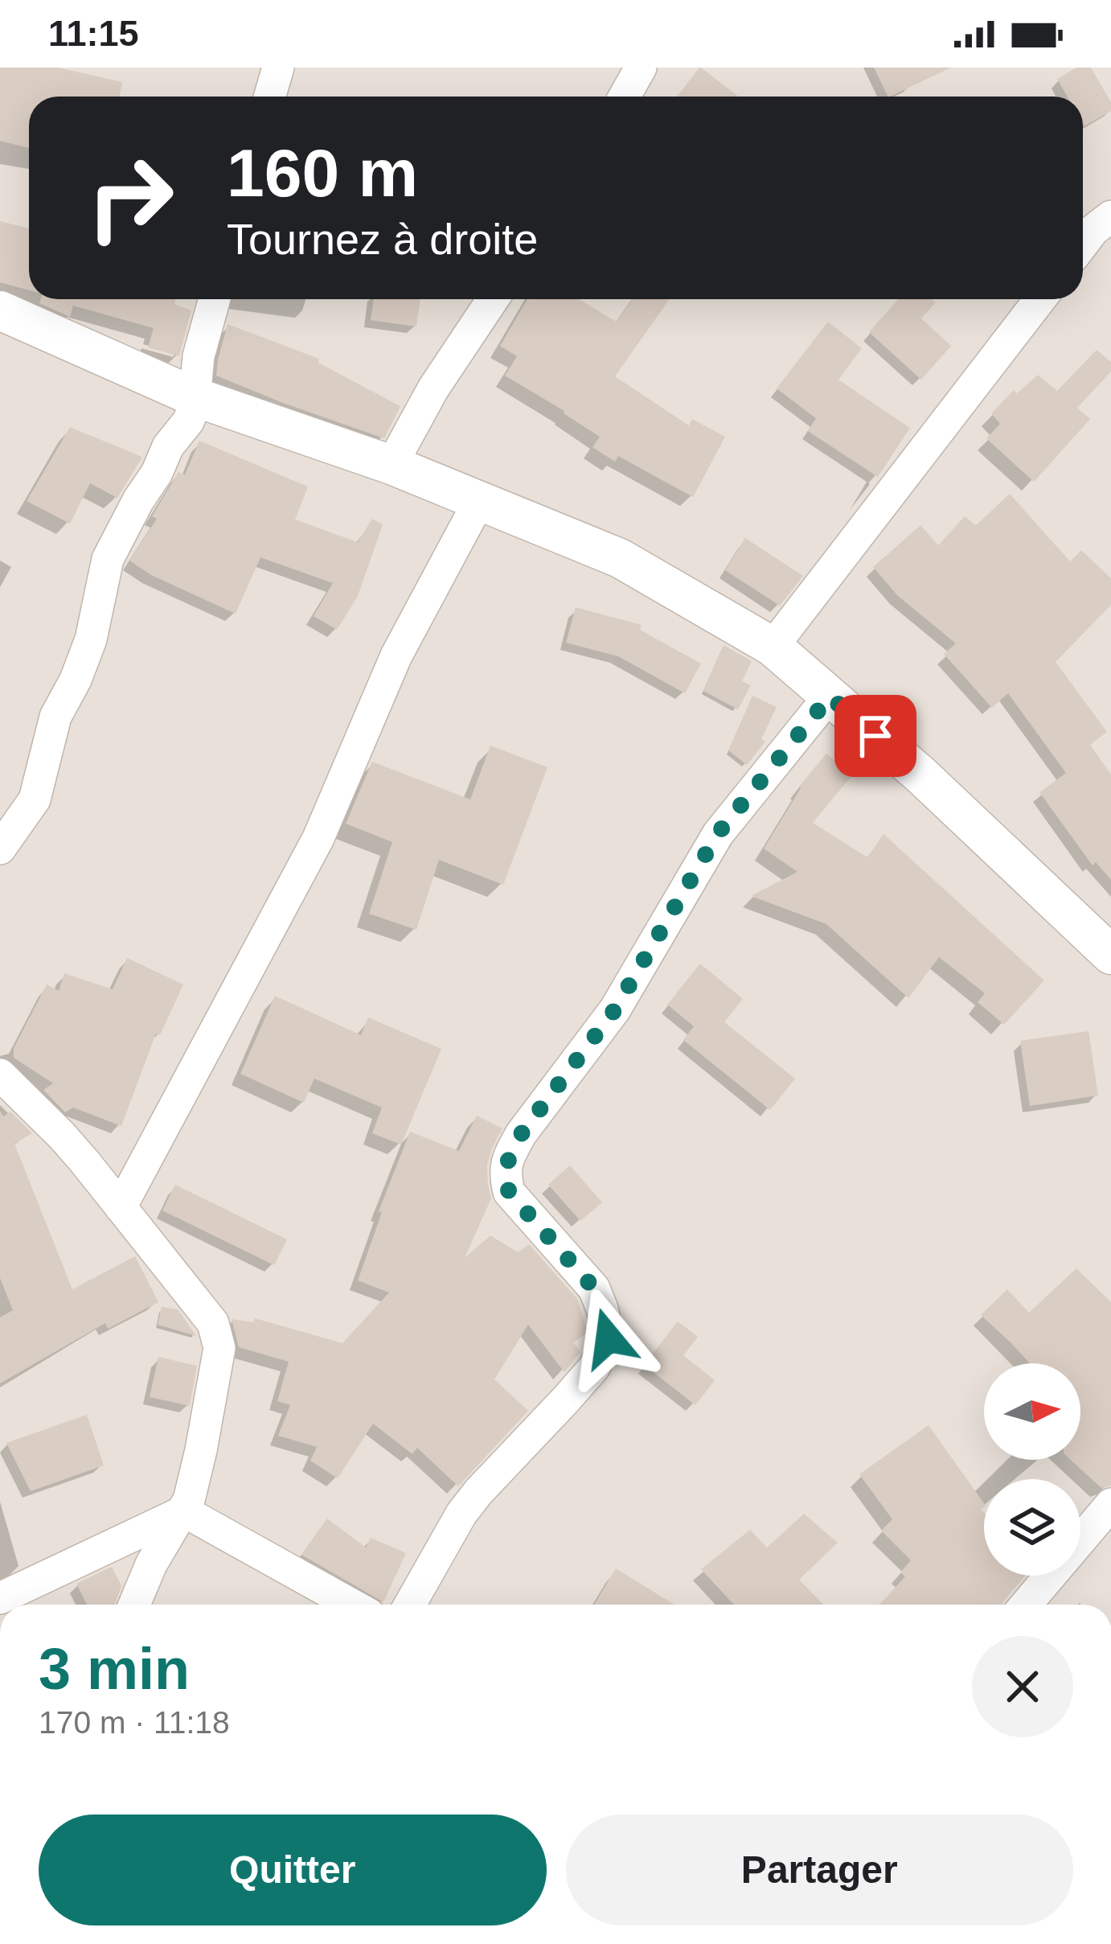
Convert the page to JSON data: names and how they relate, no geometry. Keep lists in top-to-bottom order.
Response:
{
  "north": "right",
  "page": {
    "status": "11:15",
    "turn": ["160 m", "Tournez à droite"],
    "heading": ["3 min", "170 m · 11:18"],
    "buttons": ["Quitter", "Partager"]
  }
}
